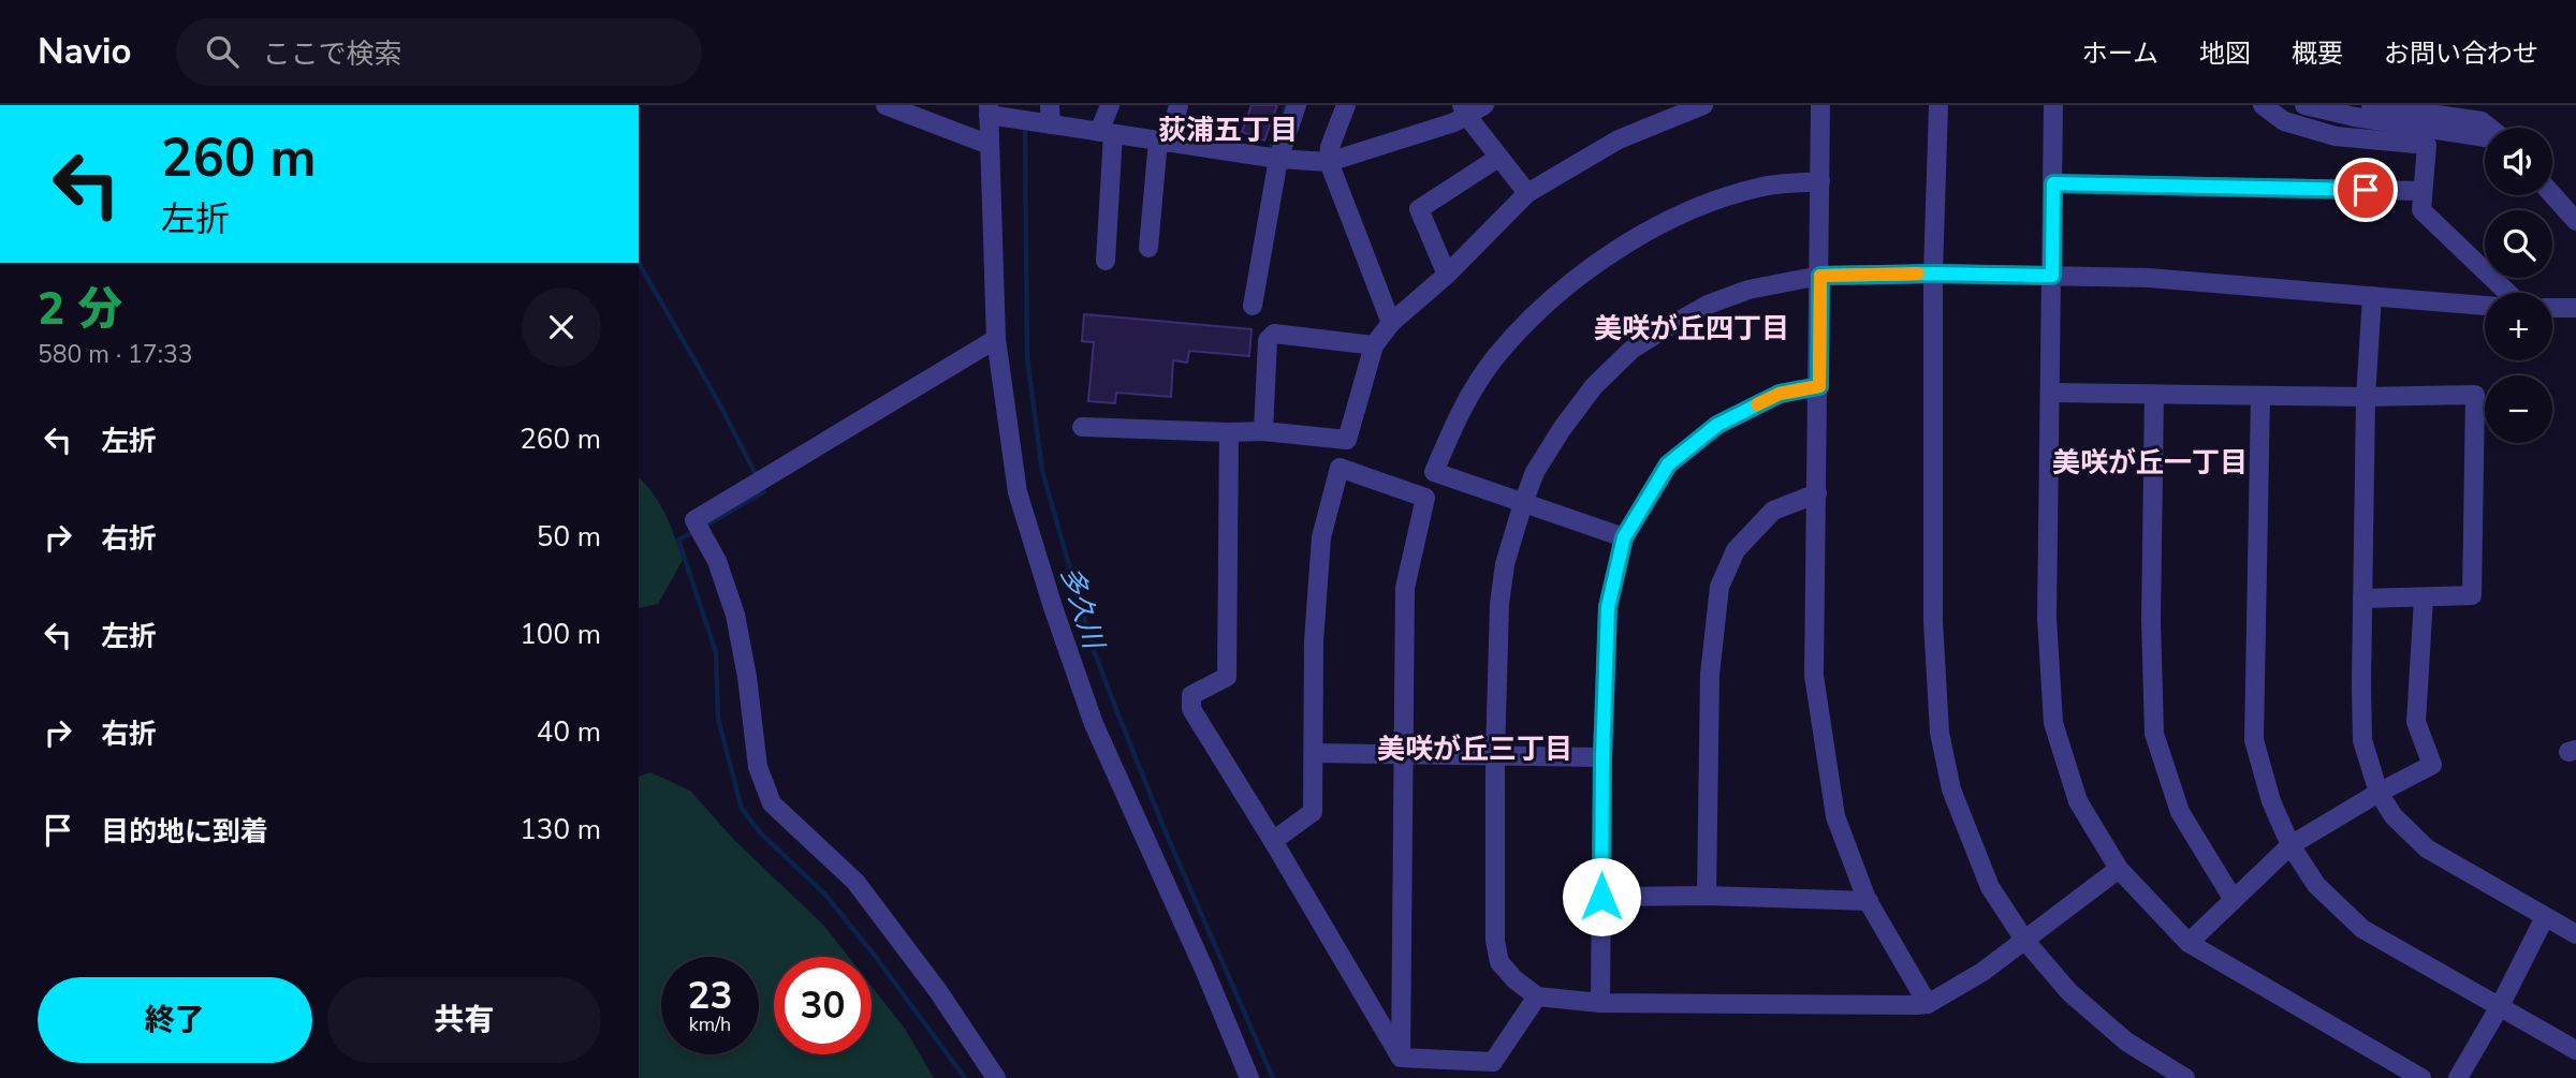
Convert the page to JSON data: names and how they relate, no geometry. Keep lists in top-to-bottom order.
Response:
{
  "districts": [
    "荻浦五丁目",
    "美咲が丘四丁目",
    "美咲が丘一丁目",
    "美咲が丘三丁目"
  ],
  "water": ["多久川"],
  "page": {
    "header": "Navio",
    "search": "ここで検索",
    "nav": [
      "ホーム",
      "地図",
      "概要",
      "お問い合わせ"
    ],
    "turn": ["260 m", "左折"],
    "map_buttons": ["+", "−"],
    "heading": ["2 分", "580 m · 17:33"],
    "list": [
      {
        "name": "左折",
        "value": "260 m"
      },
      {
        "name": "右折",
        "value": "50 m"
      },
      {
        "name": "左折",
        "value": "100 m"
      },
      {
        "name": "右折",
        "value": "40 m"
      },
      {
        "name": "目的地に到着",
        "value": "130 m"
      }
    ],
    "speed": "23 km/h",
    "limit": "30",
    "buttons": ["終了", "共有"]
  }
}
